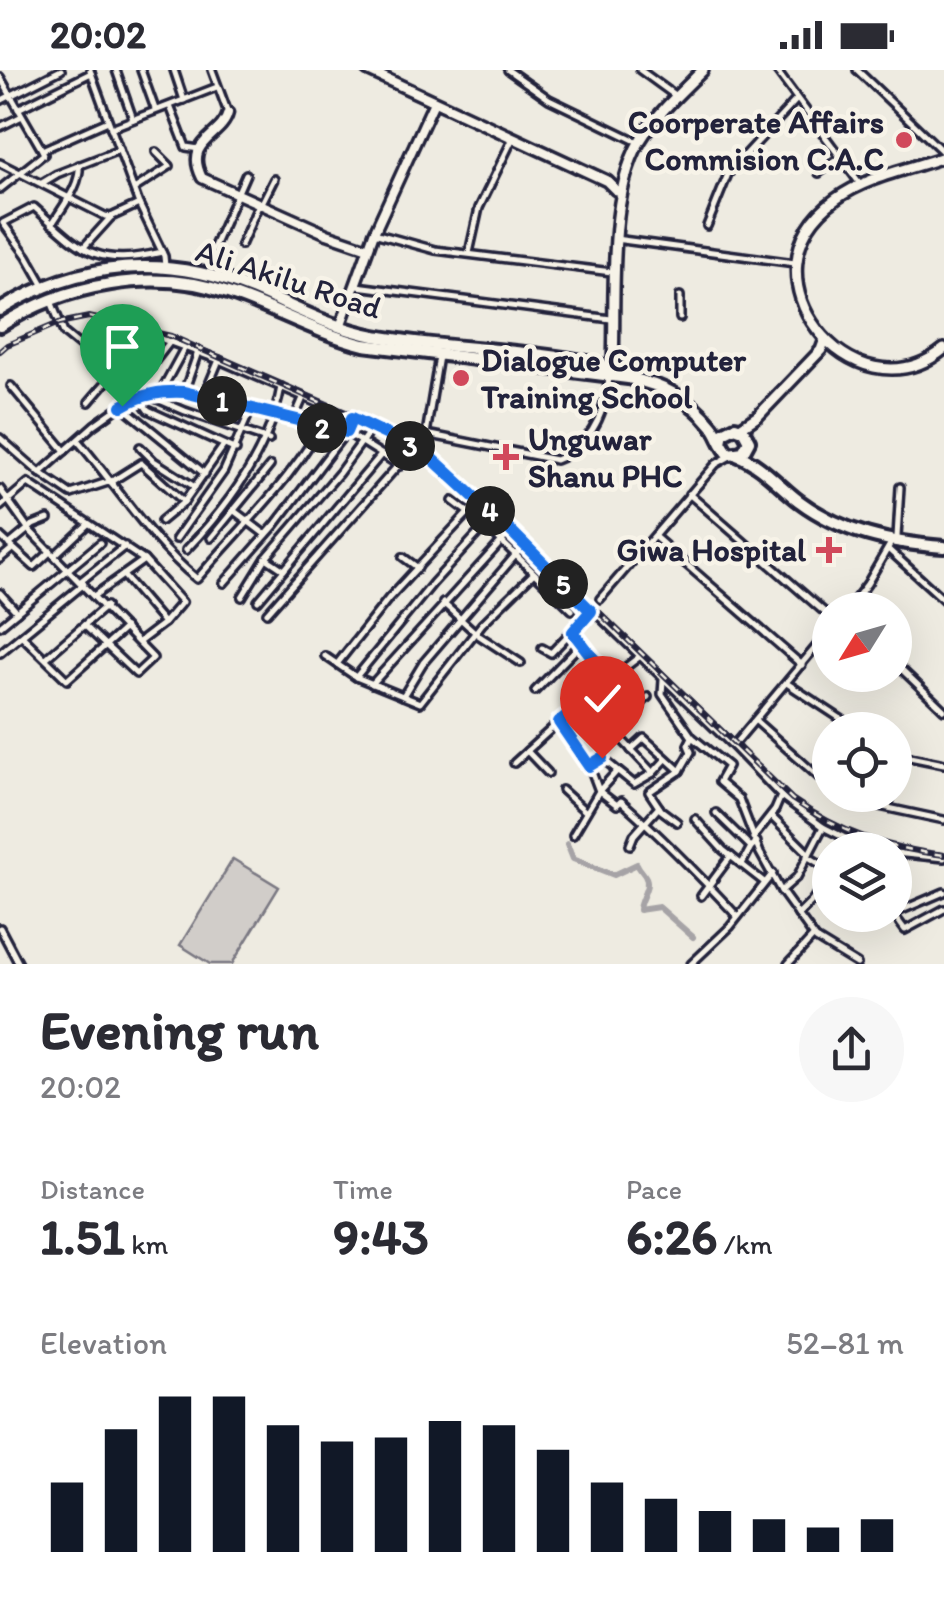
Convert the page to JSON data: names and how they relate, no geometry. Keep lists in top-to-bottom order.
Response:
{
  "streets": {
    "main road": ["Ali Akilu Road"]
  },
  "places": {
    "other": ["Coorperate Affairs Commision C.A.C", "Dialogue Computer Training School"],
    "health": ["Unguwar Shanu PHC", "Giwa Hospital"]
  },
  "north": "bottom left",
  "page": {
    "status": "20:02",
    "pins": [
      "1",
      "2",
      "3",
      "4",
      "5"
    ],
    "heading": ["Evening run", "20:02"],
    "stats": [
      ["Distance", "1.51 km"],
      ["Time", "9:43"],
      ["Pace", "6:26 /km"]
    ],
    "chart": ["Elevation", "52–81 m"]
  }
}
